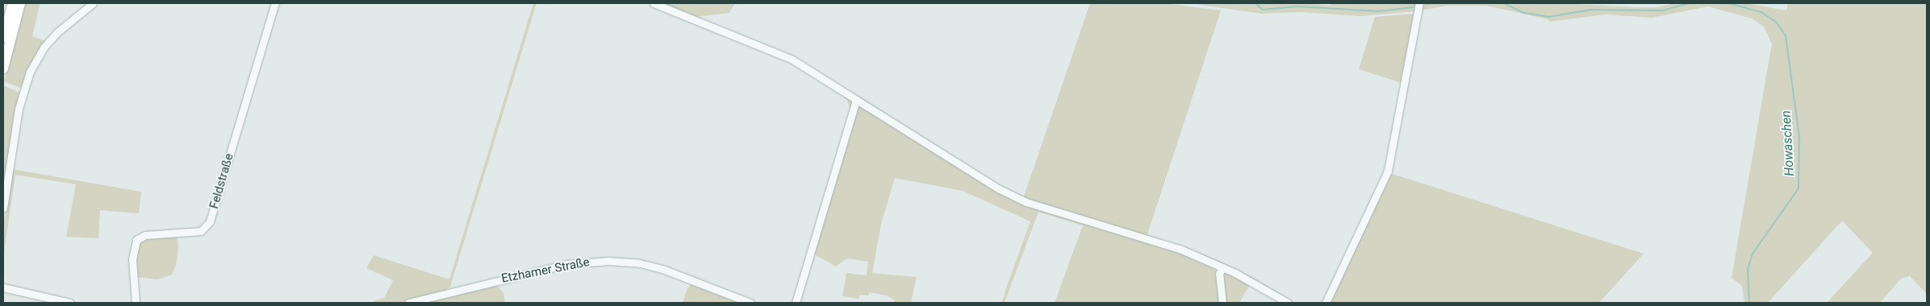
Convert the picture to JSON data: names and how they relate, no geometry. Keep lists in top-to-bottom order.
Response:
{
  "streets": {
    "street": ["Feldstraße", "Etzhamer Straße"]
  },
  "water": ["Howaschen"]
}
